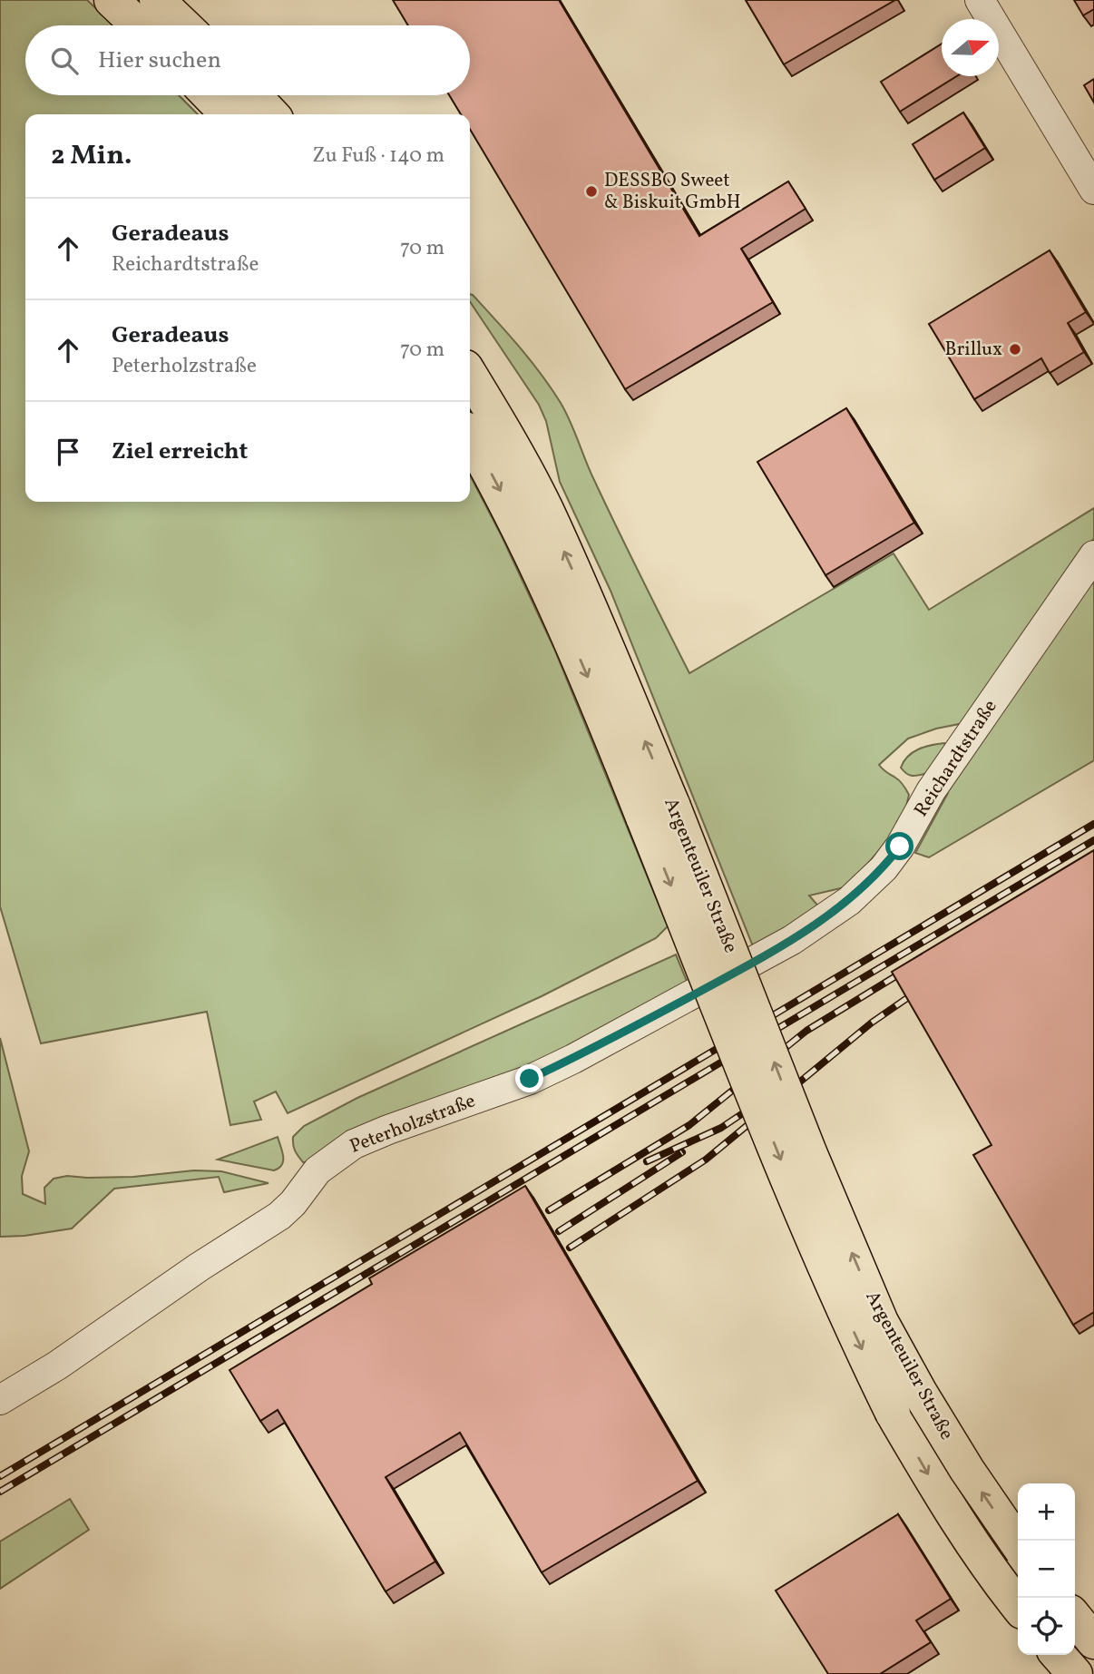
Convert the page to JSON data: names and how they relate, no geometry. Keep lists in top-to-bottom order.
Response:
{
  "streets": {
    "main road": ["Argenteuiler Straße"],
    "street": ["Reichardtstraße", "Peterholzstraße"]
  },
  "crossings": [
    ["Reichardtstraße", "Peterholzstraße"]
  ],
  "places": ["DESSBO Sweet & Biskuit GmbH", "Brillux"],
  "north": "right",
  "page": {
    "search": "Hier suchen",
    "heading": ["2 Min.", "Zu Fuß · 140 m"],
    "list": [
      ["Geradeaus", "Reichardtstraße", "70 m"],
      ["Geradeaus", "Peterholzstraße", "70 m"],
      "Ziel erreicht"
    ],
    "map_buttons": ["+", "−"]
  }
}
